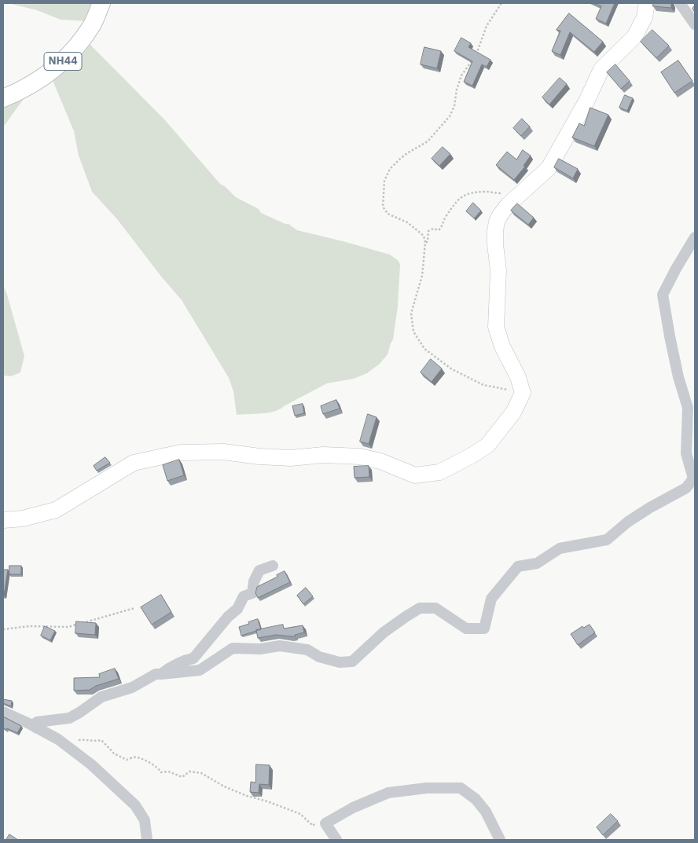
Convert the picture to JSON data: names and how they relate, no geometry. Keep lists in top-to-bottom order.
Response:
{
  "streets": {
    "main road": ["NH44"]
  }
}
